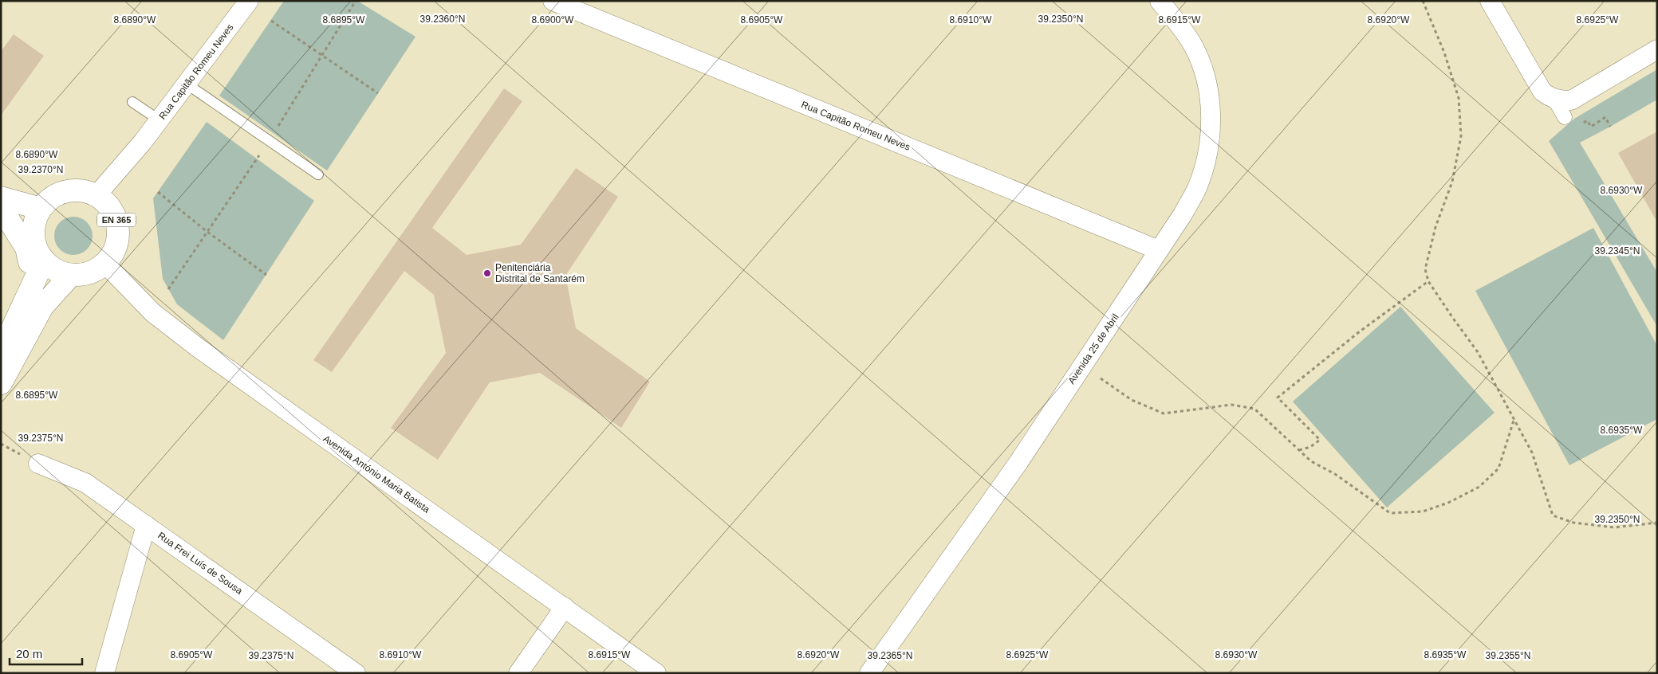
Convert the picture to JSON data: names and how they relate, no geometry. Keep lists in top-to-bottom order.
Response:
{
  "streets": {
    "main road": ["EN 365"],
    "street": [
      "Rua Capitão Romeu Neves",
      "Avenida 25 de Abril",
      "Avenida António Maria Batista",
      "Rua Frei Luís de Sousa"
    ]
  },
  "crossings": [
    ["Rua Capitão Romeu Neves", "EN 365"],
    ["Rua Capitão Romeu Neves", "Avenida 25 de Abril"],
    ["Rua Capitão Romeu Neves", "Avenida António Maria Batista"],
    ["EN 365", "Avenida António Maria Batista"]
  ],
  "places": ["Penitenciária Distrital de Santarém"],
  "scale_bar": "20 m",
  "coordinates": [
    "39.2360°N",
    "39.2350°N",
    "8.6925°W",
    "8.6890°W",
    "8.6895°W",
    "8.6900°W",
    "8.6905°W",
    "8.6910°W",
    "8.6915°W",
    "8.6920°W",
    "39.2370°N",
    "8.6930°W",
    "39.2345°N",
    "8.6935°W",
    "39.2375°N",
    "39.2365°N",
    "39.2355°N"
  ]
}
